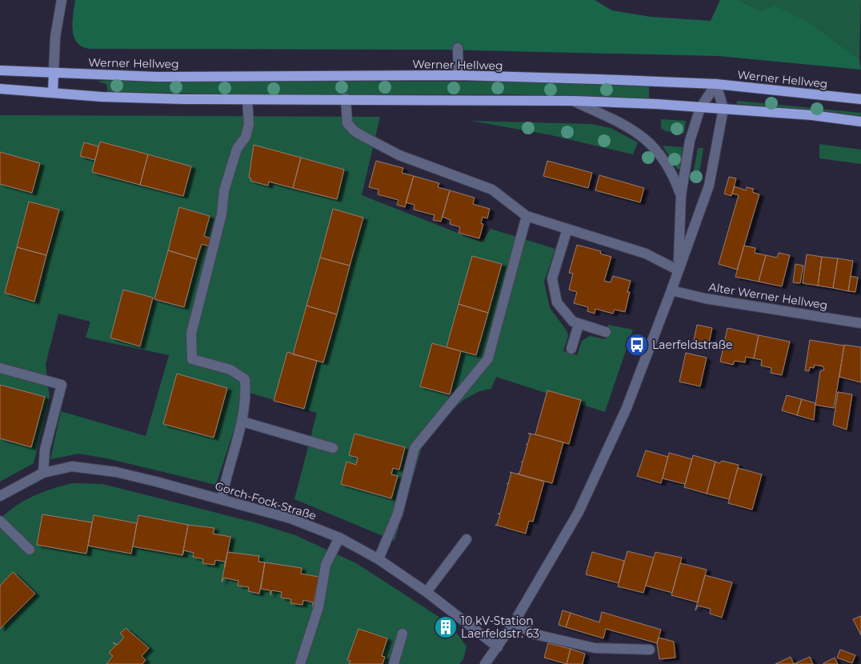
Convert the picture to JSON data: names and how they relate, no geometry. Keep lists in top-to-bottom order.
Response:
{
  "streets": {
    "main road": ["Werner Hellweg"],
    "street": ["Alter Werner Hellweg", "Gorch-Fock-Straße"]
  },
  "places": {
    "bus stop": ["Laerfeldstraße"],
    "building": ["10 kV-Station Laerfeldstr. 63"]
  }
}
